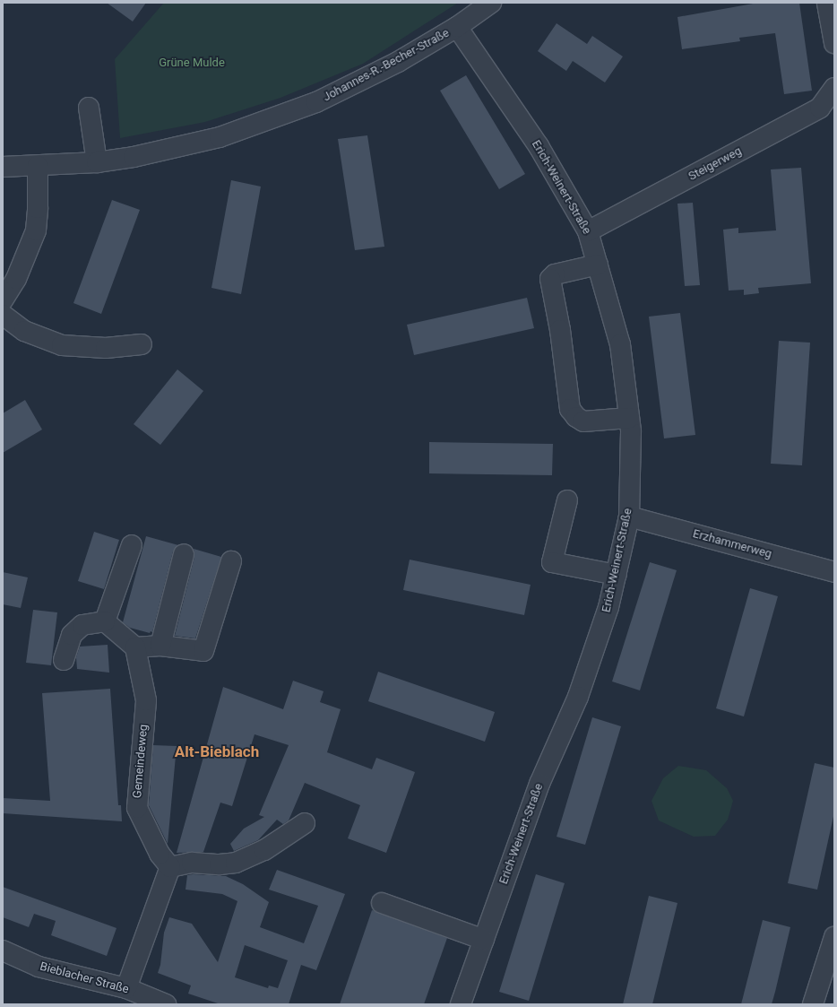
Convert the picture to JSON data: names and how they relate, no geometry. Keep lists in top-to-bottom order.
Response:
{
  "streets": {
    "street": [
      "Johannes-R.-Becher-Straße",
      "Steigerweg",
      "Erich-Weinert-Straße",
      "Erzhammerweg",
      "Gemeindeweg",
      "Bieblacher Straße"
    ]
  },
  "crossings": [
    ["Johannes-R.-Becher-Straße", "Erich-Weinert-Straße"],
    ["Steigerweg", "Erich-Weinert-Straße"],
    ["Erich-Weinert-Straße", "Erzhammerweg"]
  ],
  "districts": ["Alt-Bieblach"],
  "parks": ["Grüne Mulde"]
}
